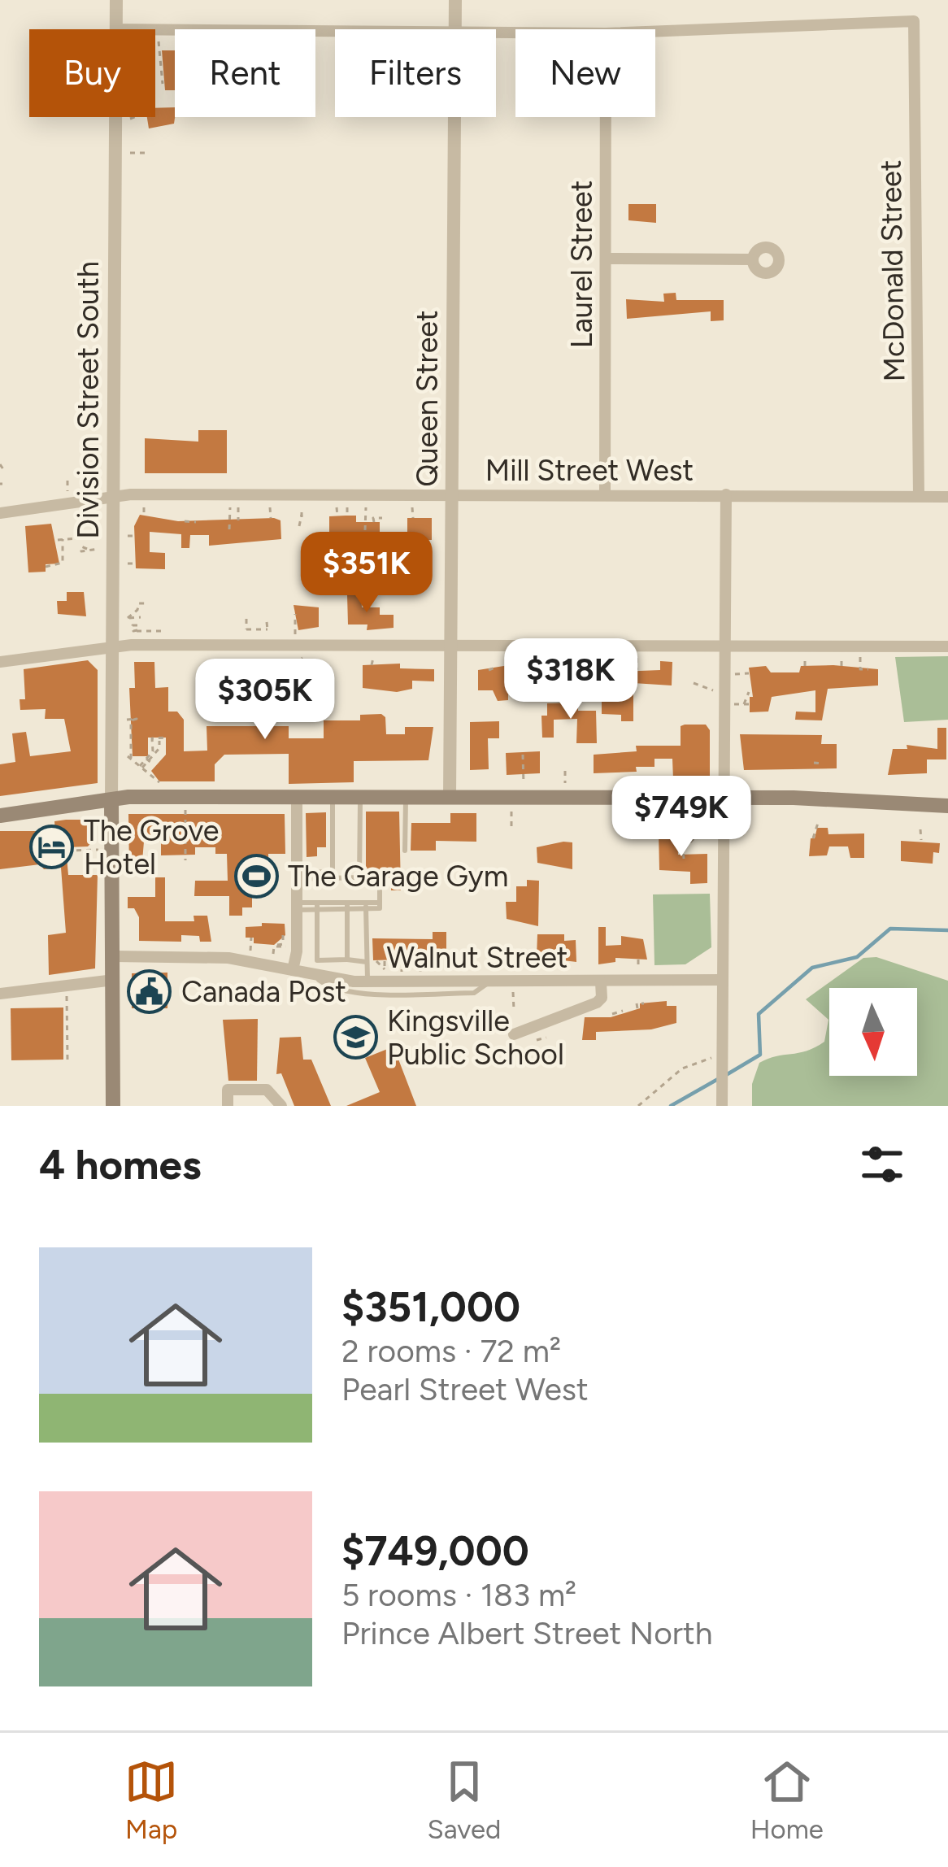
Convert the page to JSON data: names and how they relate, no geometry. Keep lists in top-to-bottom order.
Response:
{
  "streets": {
    "street": [
      "Laurel Street",
      "McDonald Street",
      "Queen Street",
      "Division Street South",
      "Mill Street West",
      "Walnut Street"
    ]
  },
  "crossings": [
    ["Laurel Street", "Mill Street West"],
    ["McDonald Street", "Mill Street West"],
    ["Queen Street", "Mill Street West"],
    ["Division Street South", "Mill Street West"]
  ],
  "places": {
    "hotel": ["The Grove Hotel"],
    "sports": ["The Garage Gym"],
    "public building": ["Canada Post"],
    "school or university": ["Kingsville Public School"]
  },
  "north": "bottom",
  "page": {
    "chip": [
      "Buy",
      "Rent",
      "Filters",
      "New"
    ],
    "price": [
      "$351K",
      "$318K",
      "$305K",
      "$749K"
    ],
    "heading": "4 homes",
    "list": [
      {
        "name": "$351,000",
        "note": "2 rooms · 72 m² · Pearl Street West"
      },
      {
        "name": "$749,000",
        "note": "5 rooms · 183 m² · Prince Albert Street North"
      }
    ],
    "tabs": ["Map", "Saved", "Home"]
  }
}
